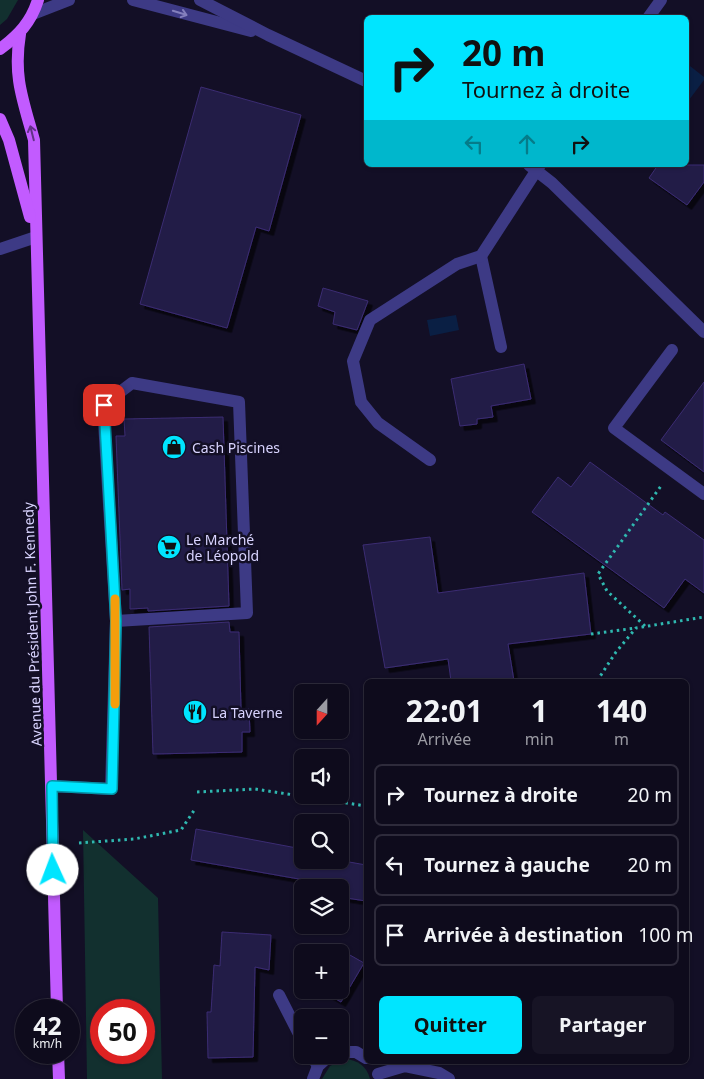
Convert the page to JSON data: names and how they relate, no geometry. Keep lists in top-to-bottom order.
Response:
{
  "streets": {
    "main road": ["Avenue du Président John F. Kennedy"]
  },
  "places": {
    "shop": ["Cash Piscines"],
    "supermarket": ["Le Marché de Léopold"],
    "restaurant": ["La Taverne"]
  },
  "north": "bottom",
  "page": {
    "turn": ["20 m", "Tournez à droite"],
    "eta": [
      "22:01",
      "Arrivée",
      "1",
      "min",
      "140",
      "m"
    ],
    "map_buttons": ["+", "−"],
    "list": [
      {
        "name": "Tournez à droite",
        "value": "20 m"
      },
      {
        "name": "Tournez à gauche",
        "value": "20 m"
      },
      {
        "name": "Arrivée à destination",
        "value": "100 m"
      }
    ],
    "buttons": ["Quitter", "Partager"],
    "speed": "42 km/h",
    "limit": "50"
  }
}
